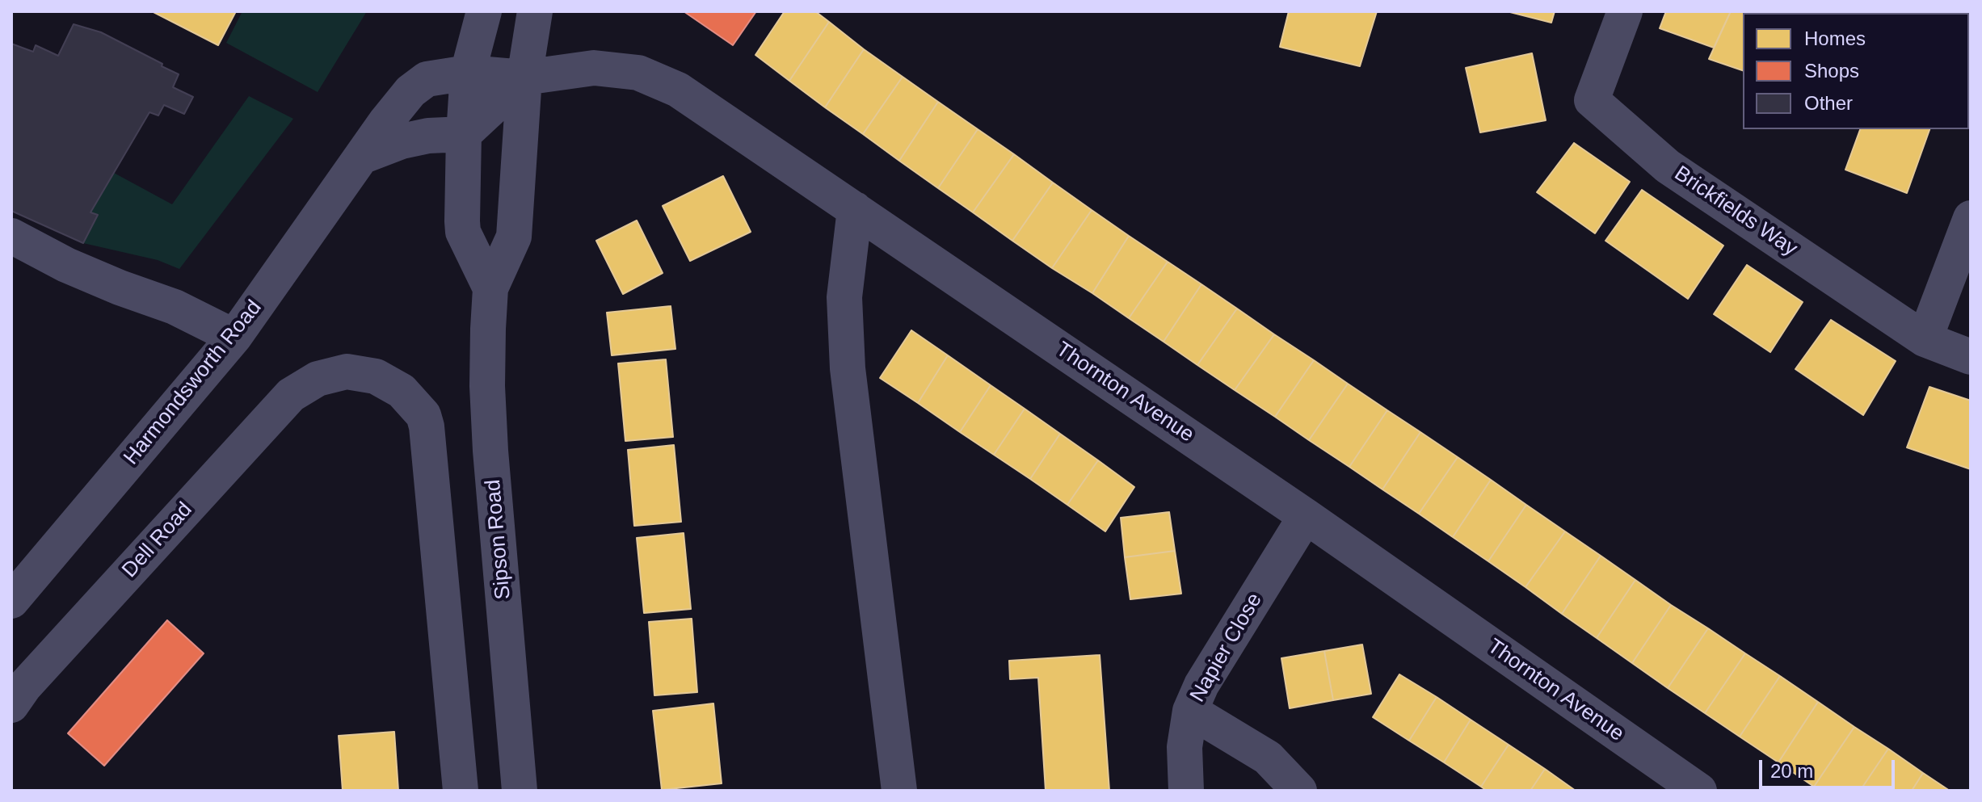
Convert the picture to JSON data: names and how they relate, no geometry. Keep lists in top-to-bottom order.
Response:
{
  "streets": {
    "street": [
      "Brickfields Way",
      "Harmondsworth Road",
      "Thornton Avenue",
      "Sipson Road",
      "Dell Road",
      "Napier Close"
    ]
  },
  "crossings": [
    ["Harmondsworth Road", "Thornton Avenue"],
    ["Harmondsworth Road", "Sipson Road"],
    ["Thornton Avenue", "Sipson Road"],
    ["Thornton Avenue", "Napier Close"]
  ],
  "legend": ["Homes", "Shops", "Other"],
  "scale_bar": "20 m"
}
